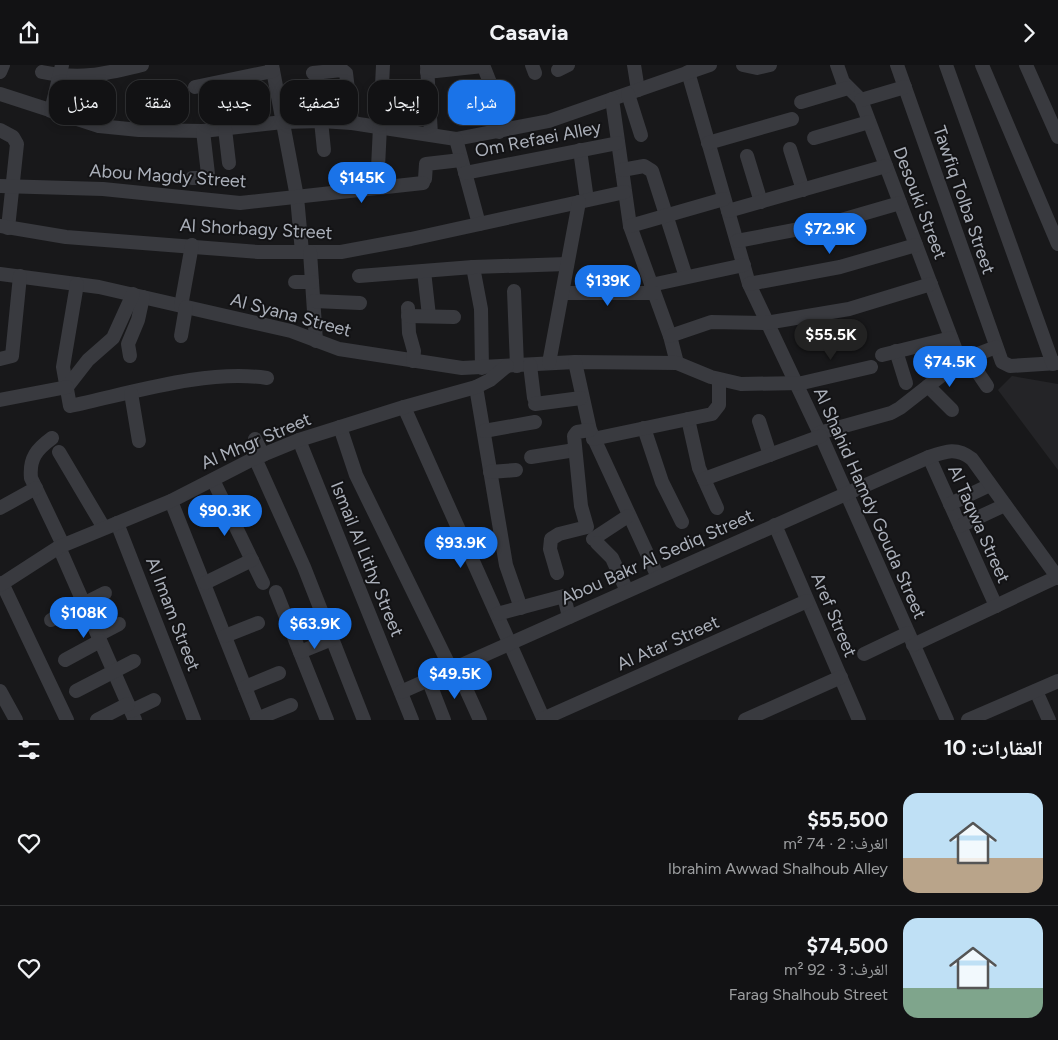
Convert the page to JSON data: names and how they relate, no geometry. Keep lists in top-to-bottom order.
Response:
{
  "streets": {
    "street": [
      "Om Refaei Alley",
      "Abou Magdy Street",
      "Tawfiq Tolba Street",
      "Desouki Street",
      "Al Shorbagy Street",
      "Al Syana Street",
      "Al Mhgr Street",
      "Al Shahid Hamdy Gouda Street",
      "Al Taqwa Street",
      "Abou Bakr Al Sediq Street",
      "Ismail Al Lithy Street",
      "Al Imam Street",
      "Aref Street",
      "Al Atar Street"
    ]
  },
  "crossings": [
    ["Om Refaei Alley", "Abou Magdy Street"],
    ["Al Syana Street", "Al Mhgr Street"],
    ["Al Mhgr Street", "Ismail Al Lithy Street"],
    ["Al Mhgr Street", "Al Imam Street"],
    ["Al Shahid Hamdy Gouda Street", "Abou Bakr Al Sediq Street"],
    ["Al Taqwa Street", "Abou Bakr Al Sediq Street"],
    ["Abou Bakr Al Sediq Street", "Ismail Al Lithy Street"],
    ["Abou Bakr Al Sediq Street", "Aref Street"],
    ["Aref Street", "Al Atar Street"]
  ],
  "page": {
    "header": "Casavia",
    "chip": [
      "شراء",
      "إيجار",
      "تصفية",
      "جديد",
      "شقة",
      "منزل"
    ],
    "price": [
      "$145K",
      "$72.9K",
      "$139K",
      "$55.5K",
      "$74.5K",
      "$90.3K",
      "$93.9K",
      "$108K",
      "$63.9K",
      "$49.5K"
    ],
    "heading": "العقارات: 10",
    "list": [
      {
        "name": "$55,500",
        "note": "الغرف: 2 · 74 m² · Ibrahim Awwad Shalhoub Alley"
      },
      {
        "name": "$74,500",
        "note": "الغرف: 3 · 92 m² · Farag Shalhoub Street"
      }
    ]
  }
}
